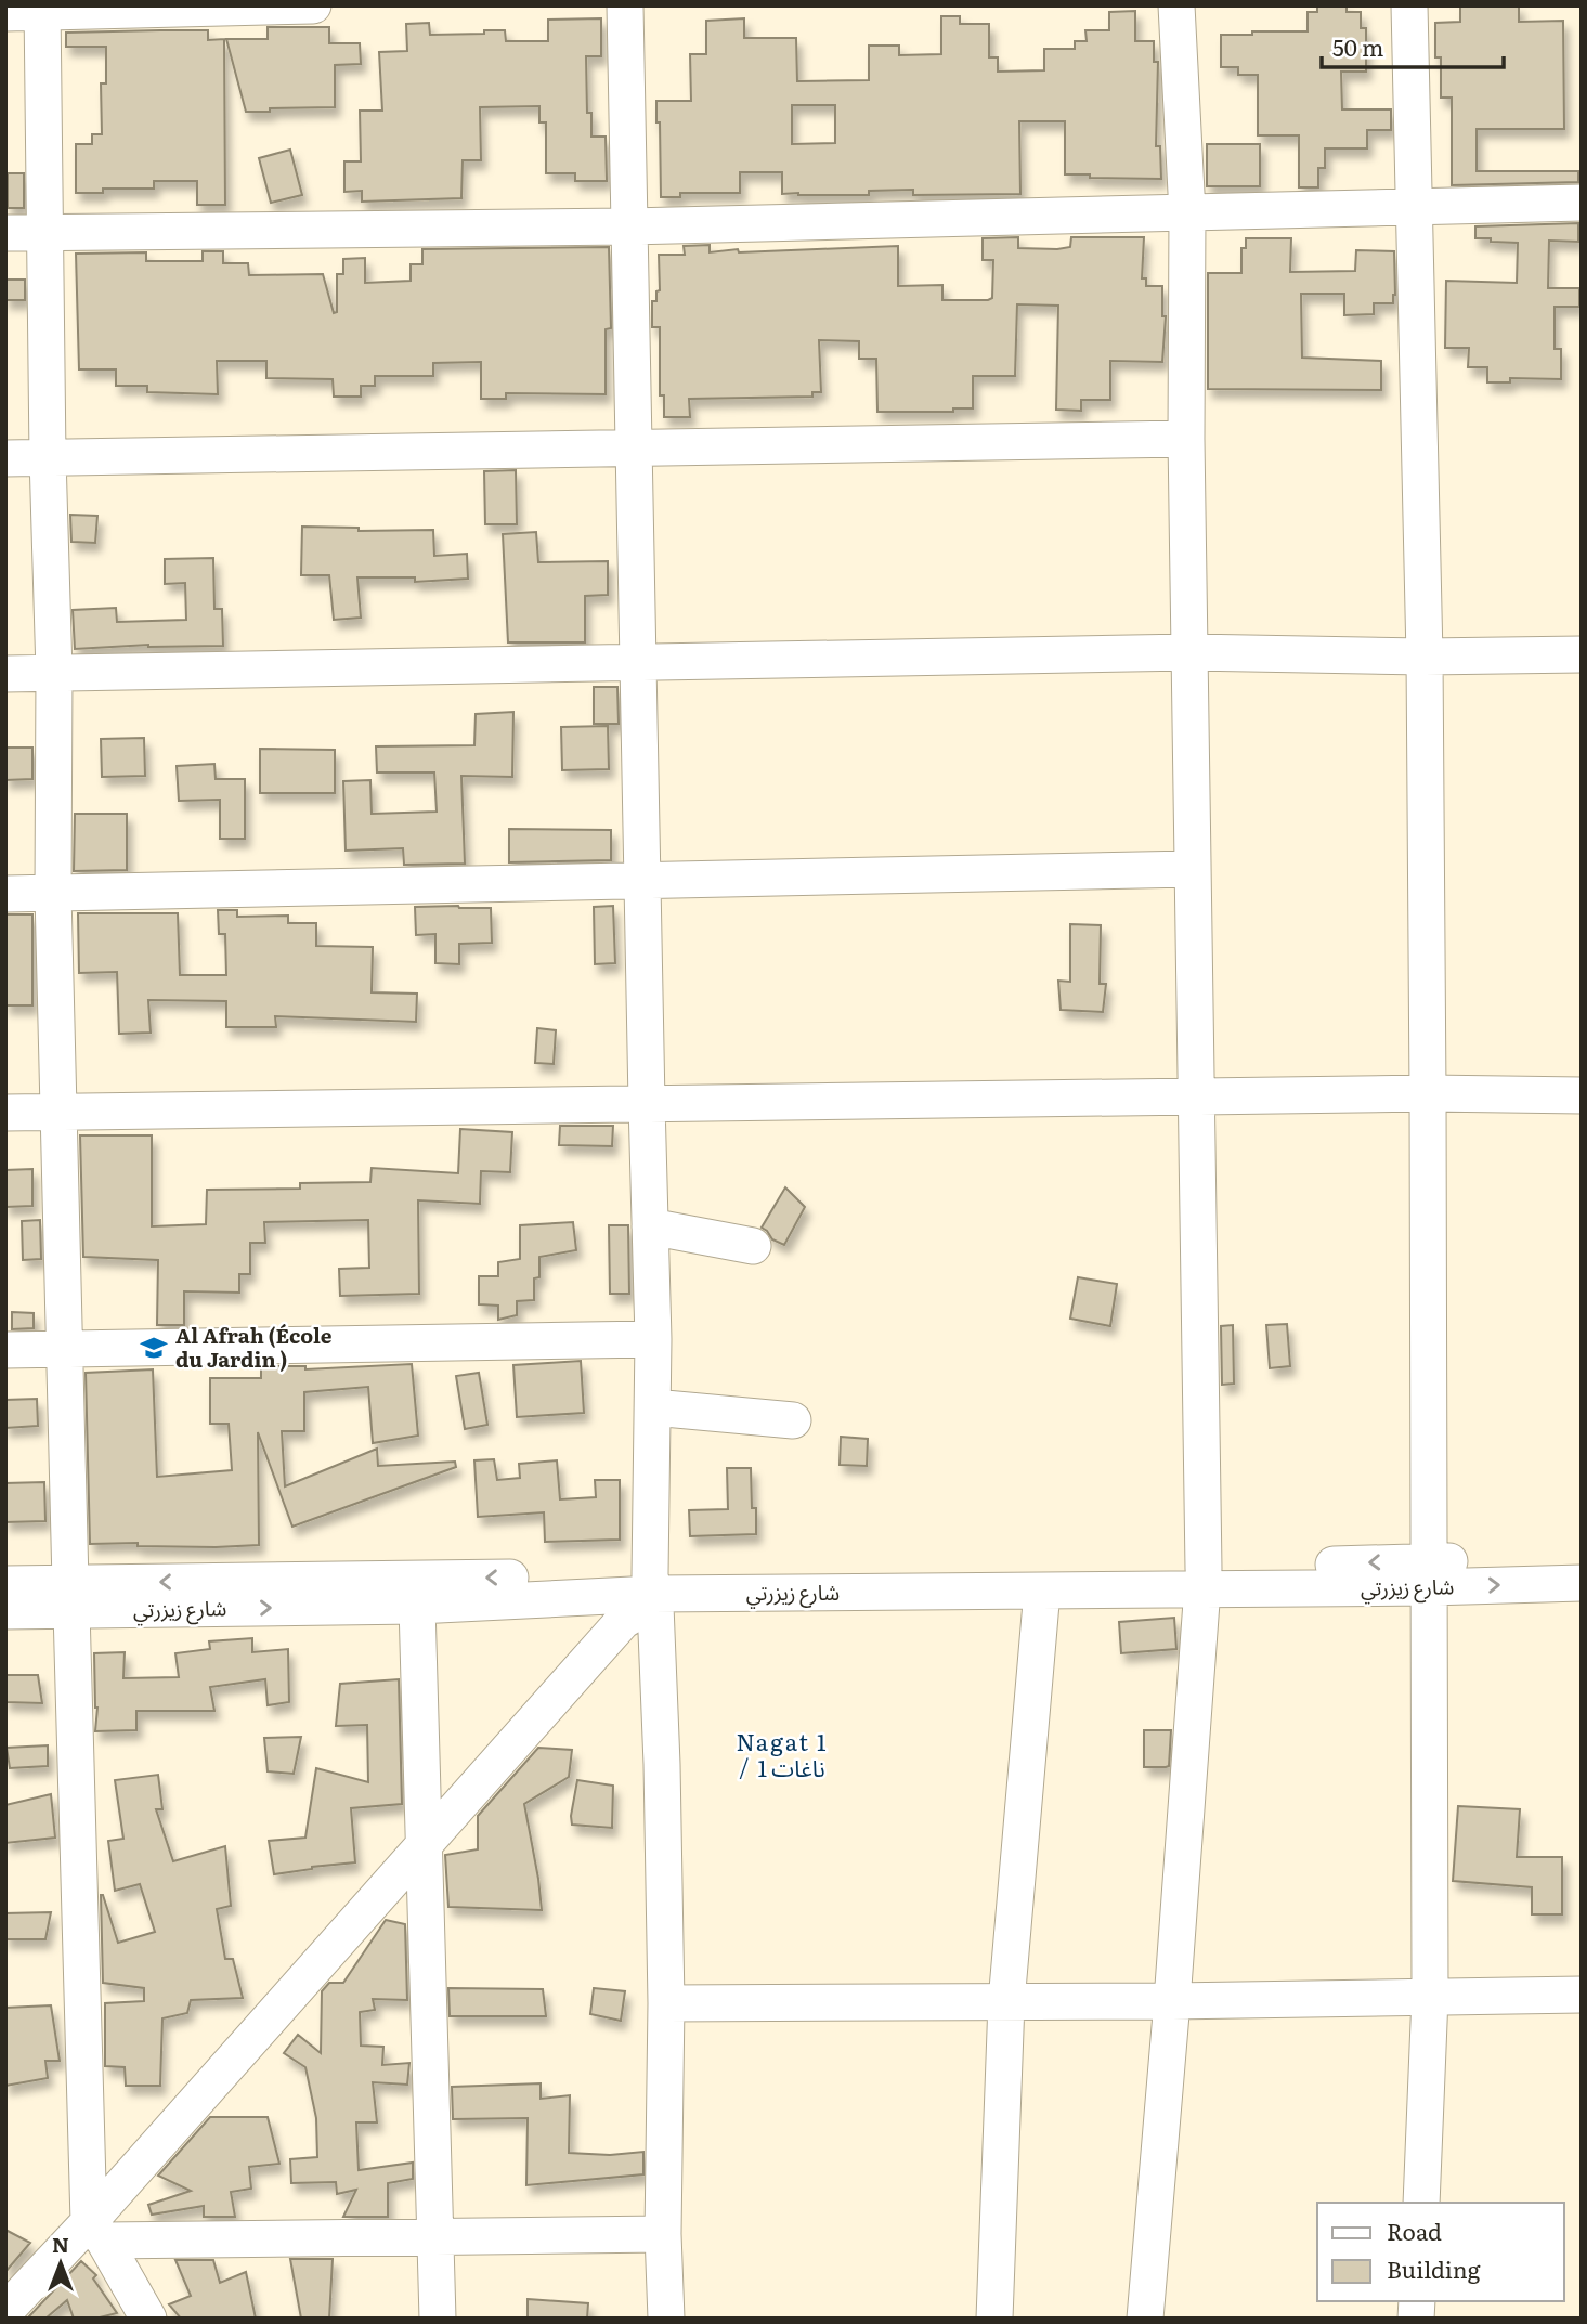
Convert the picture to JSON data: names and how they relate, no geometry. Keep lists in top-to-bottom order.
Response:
{
  "streets": {
    "street": ["شارع زيزرتي"]
  },
  "districts": ["Nagat 1 / ناغات 1"],
  "places": {
    "school or university": ["Al Afrah (École du Jardin )"]
  },
  "legend": ["Road", "Building"],
  "scale_bar": "50 m",
  "north": "top"
}
